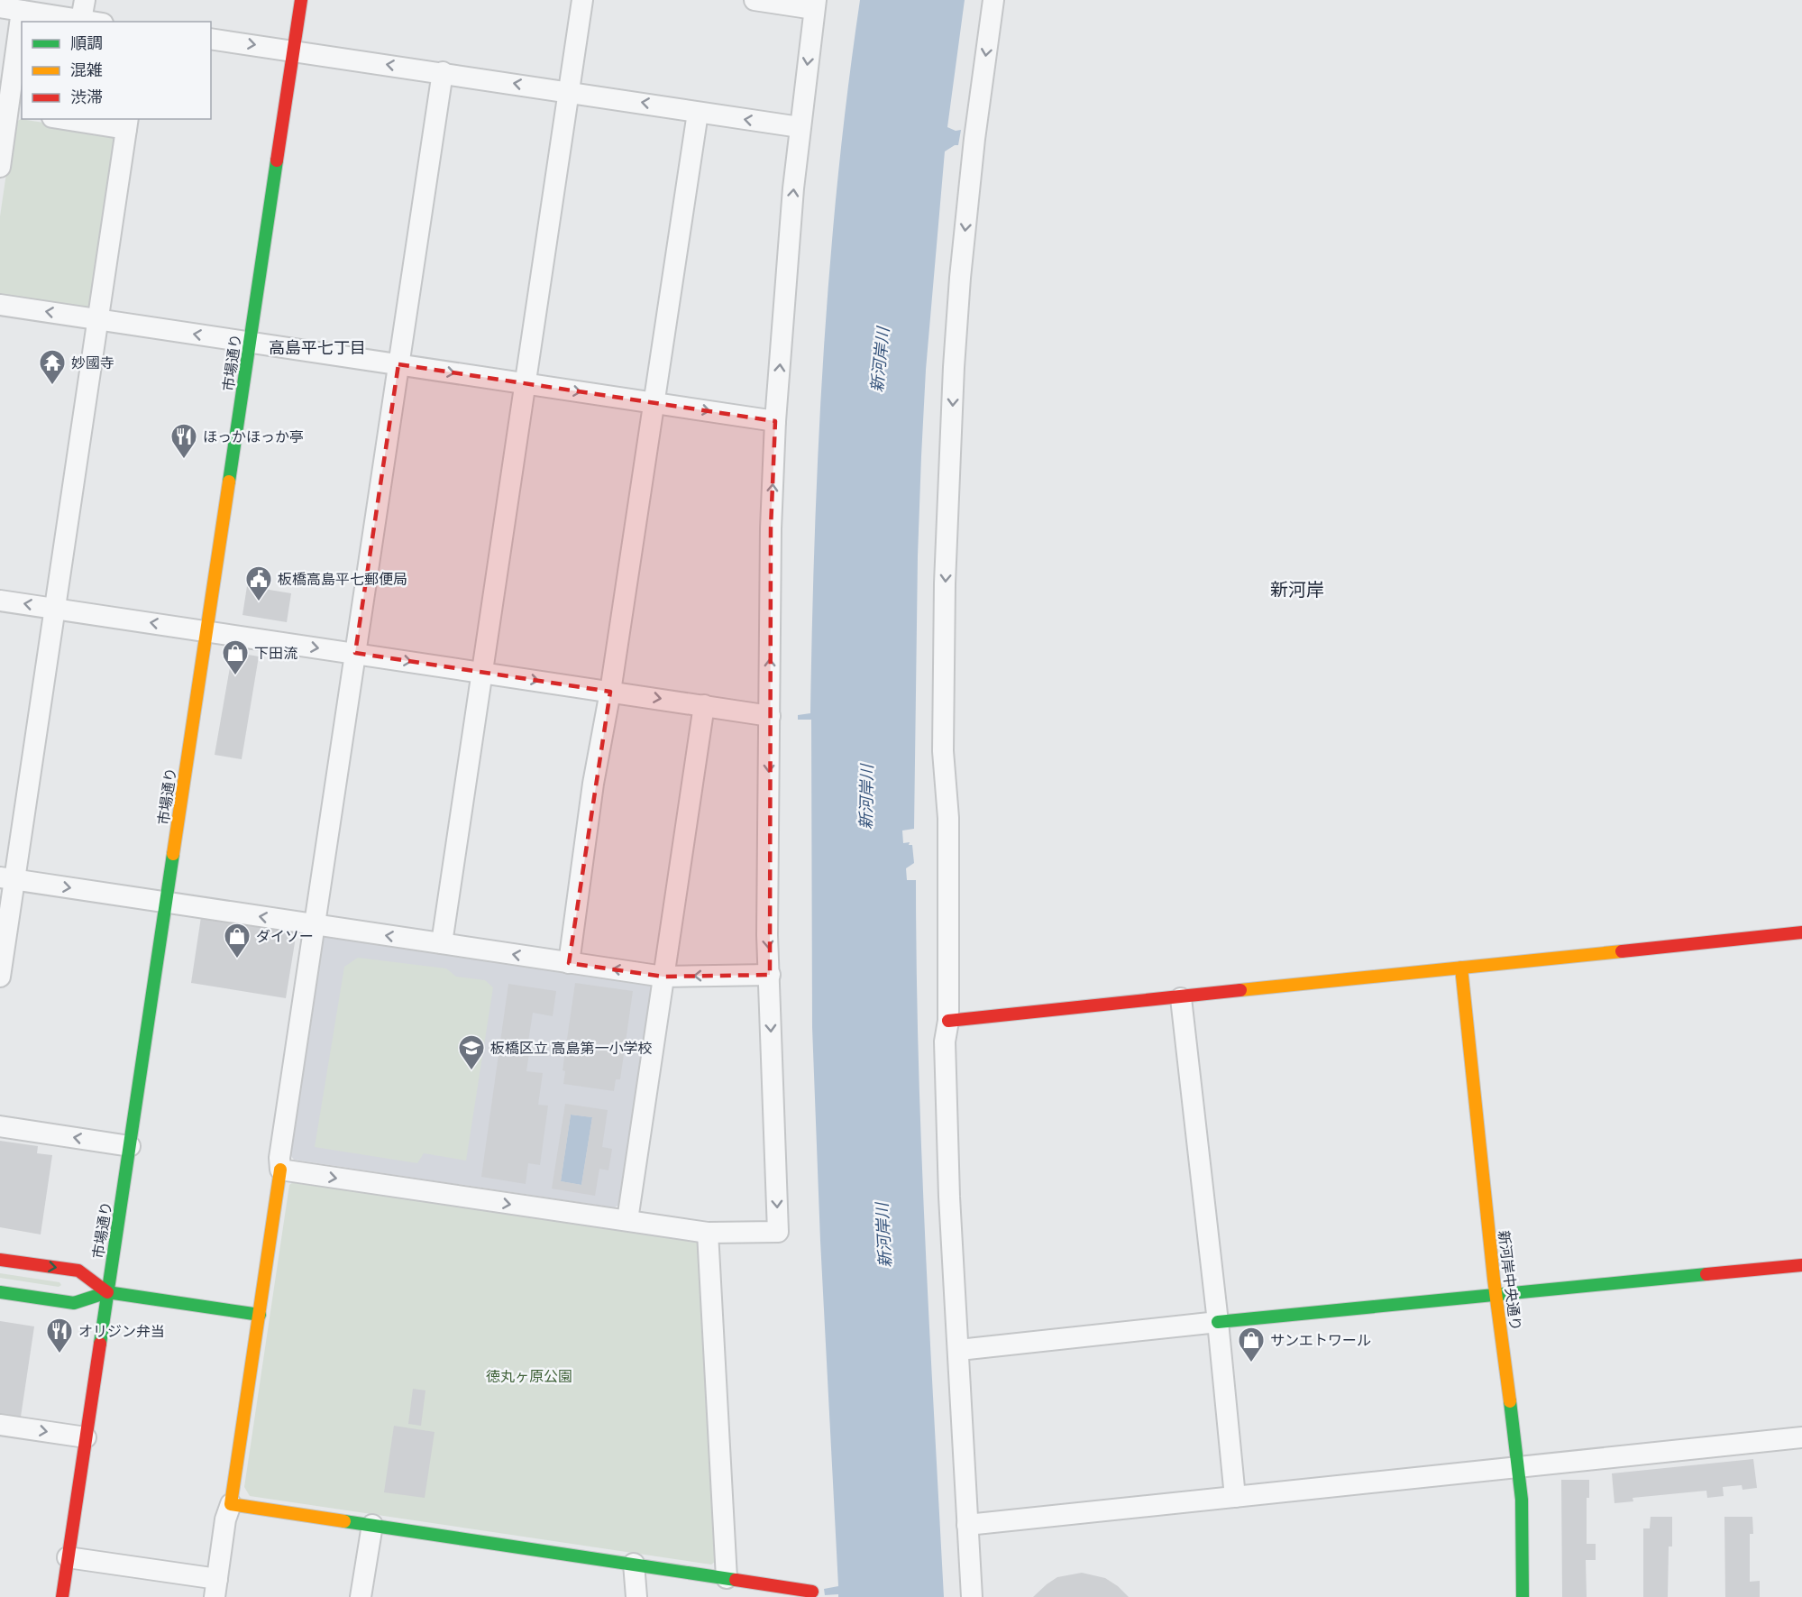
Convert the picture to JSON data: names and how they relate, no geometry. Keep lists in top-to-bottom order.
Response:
{
  "streets": {
    "street": ["市場通り", "新河岸中央通り"]
  },
  "districts": ["高島平七丁目", "新河岸"],
  "water": ["新河岸川"],
  "parks": ["徳丸ヶ原公園"],
  "places": {
    "temple": ["妙國寺"],
    "restaurant": ["ほっかほっか亭", "オリジン弁当"],
    "public building": ["板橋高島平七郵便局"],
    "shop": ["下田流", "ダイソー", "サンエトワール"],
    "school or university": ["板橋区立 高島第一小学校"]
  },
  "legend": ["順調", "混雑", "渋滞"]
}
